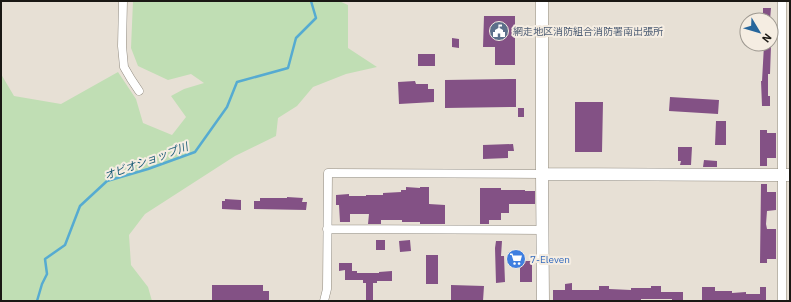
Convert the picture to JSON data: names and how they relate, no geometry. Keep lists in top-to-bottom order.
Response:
{
  "water": ["オビオショップ川"],
  "places": {
    "public building": ["網走地区消防組合消防署南出張所"],
    "supermarket": ["7-Eleven"]
  },
  "north": "bottom right"
}
